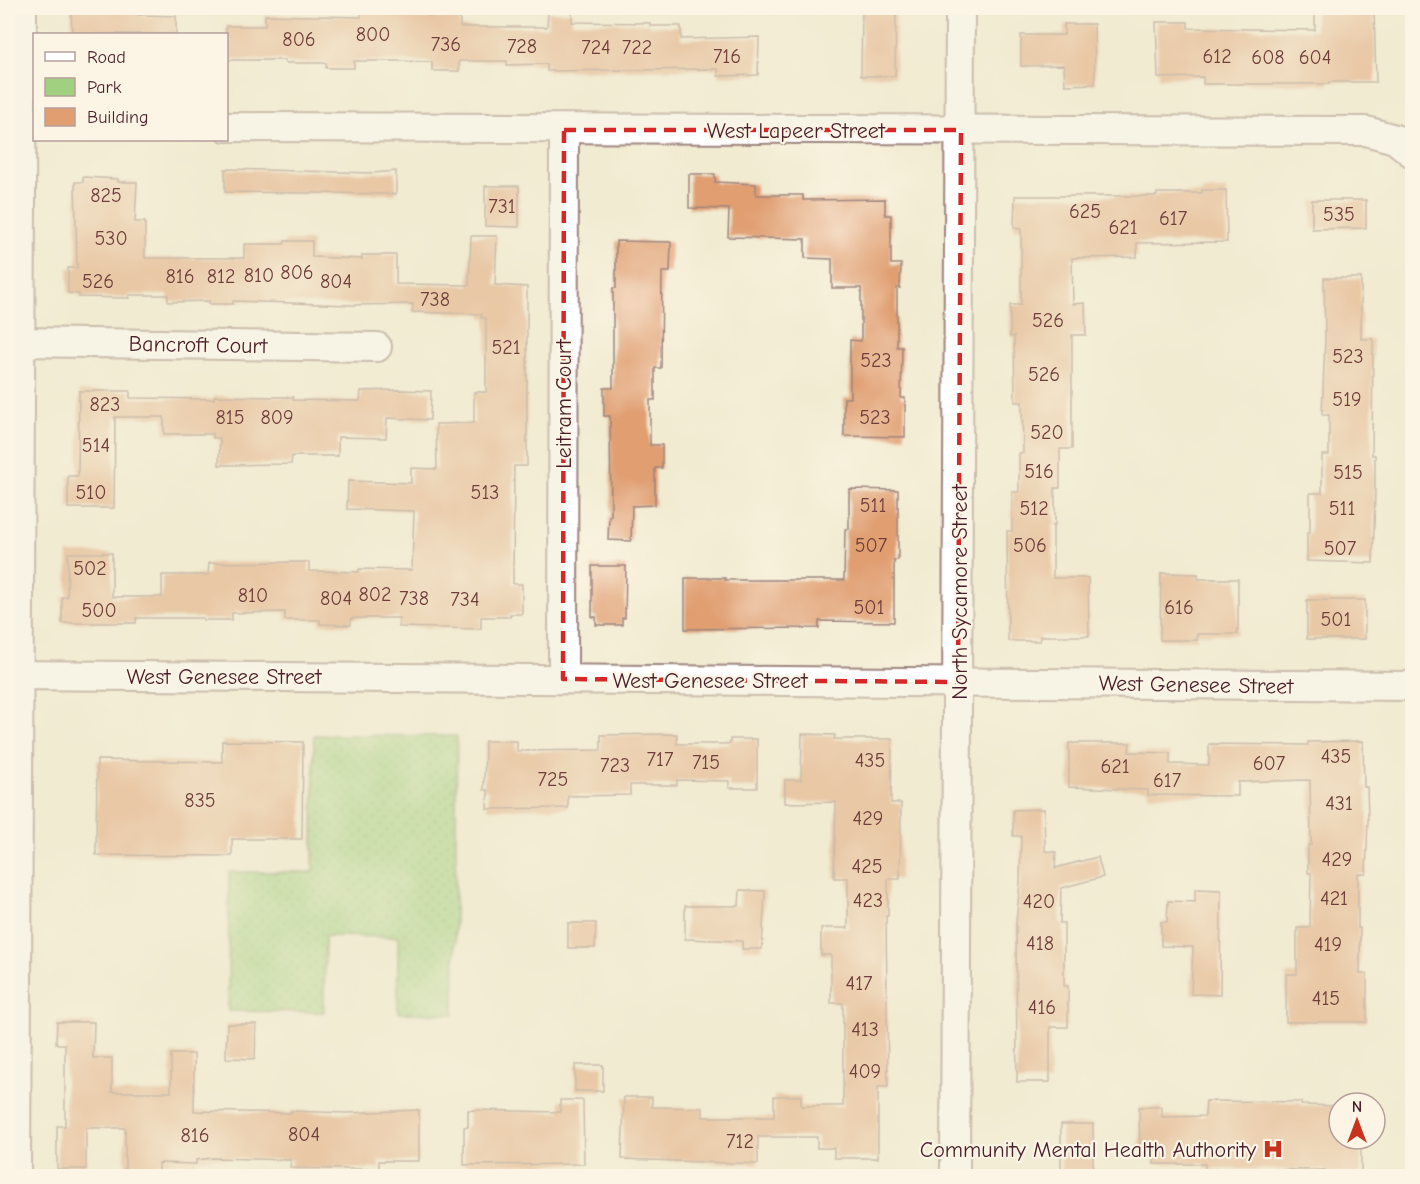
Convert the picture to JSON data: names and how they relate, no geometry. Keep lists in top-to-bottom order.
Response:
{
  "streets": {
    "street": [
      "West Lapeer Street",
      "Bancroft Court",
      "Leitram Court",
      "North Sycamore Street",
      "West Genesee Street"
    ]
  },
  "crossings": [
    ["West Lapeer Street", "Leitram Court"],
    ["West Lapeer Street", "North Sycamore Street"],
    ["Leitram Court", "West Genesee Street"],
    ["North Sycamore Street", "West Genesee Street"]
  ],
  "places": {
    "hospital": ["Community Mental Health Authority"]
  },
  "house_numbers": [
    "800",
    "806",
    "736",
    "728",
    "724",
    "722",
    "716",
    "612",
    "608",
    "604",
    "825",
    "731",
    "625",
    "535",
    "617",
    "621",
    "530",
    "806",
    "810",
    "816",
    "812",
    "526",
    "804",
    "738",
    "526",
    "521",
    "523",
    "523",
    "526",
    "519",
    "823",
    "815",
    "809",
    "523",
    "520",
    "514",
    "516",
    "515",
    "510",
    "513",
    "511",
    "512",
    "511",
    "507",
    "506",
    "507",
    "502",
    "802",
    "810",
    "804",
    "738",
    "734",
    "501",
    "616",
    "500",
    "501",
    "435",
    "717",
    "435",
    "715",
    "607",
    "723",
    "621",
    "725",
    "617",
    "835",
    "431",
    "429",
    "429",
    "425",
    "421",
    "423",
    "420",
    "418",
    "419",
    "417",
    "415",
    "416",
    "413",
    "409",
    "804",
    "816",
    "712"
  ],
  "legend": ["Road", "Park", "Building"],
  "north": "top"
}
